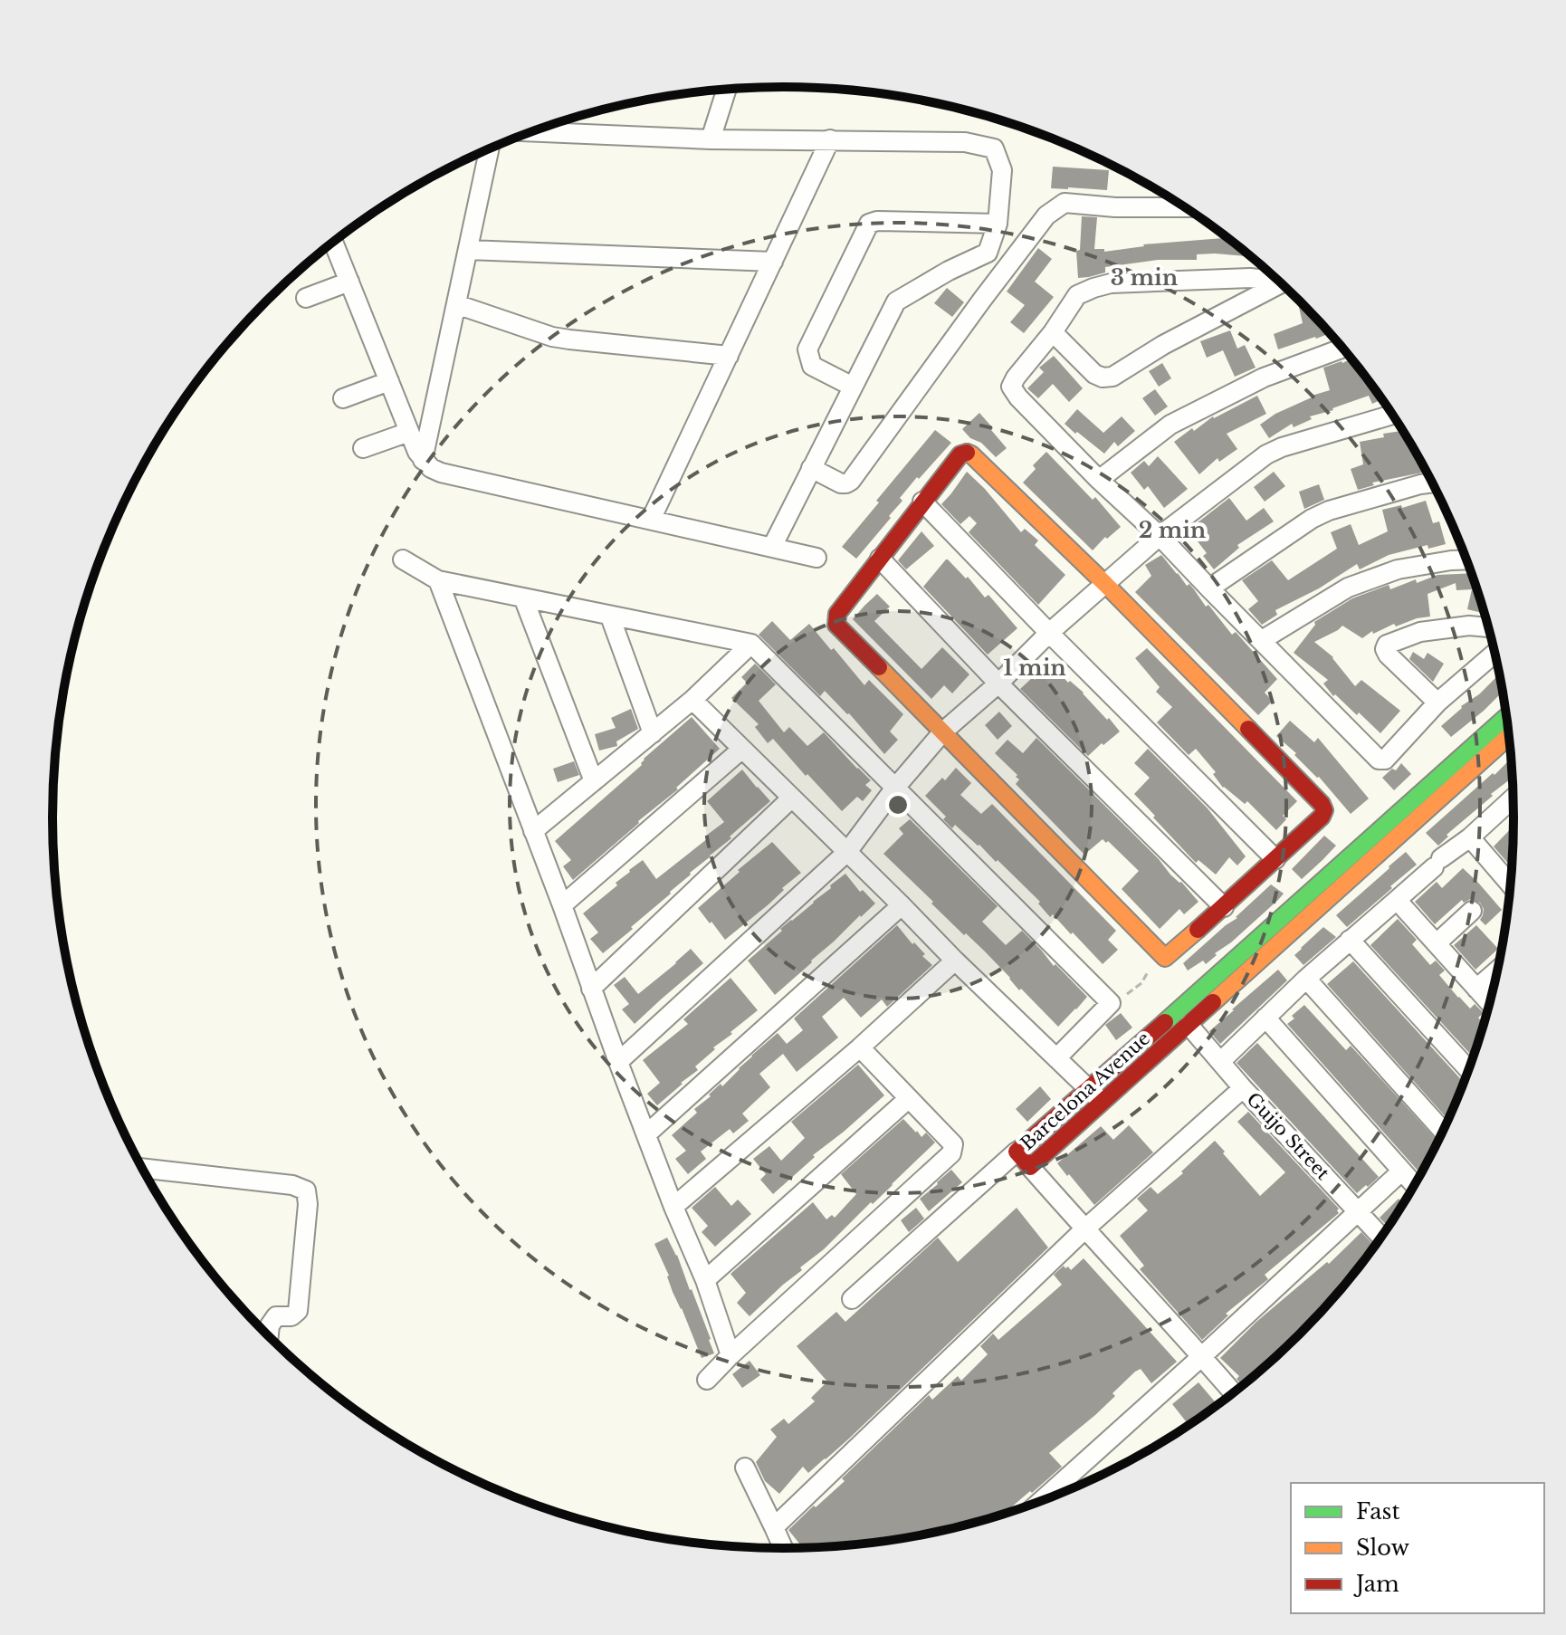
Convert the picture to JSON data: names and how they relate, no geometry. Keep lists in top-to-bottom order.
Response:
{
  "streets": {
    "street": ["Barcelona Avenue", "Guijo Street"]
  },
  "crossings": [
    ["Barcelona Avenue", "Guijo Street"]
  ],
  "legend": ["Fast", "Slow", "Jam"],
  "rings": ["3 min", "2 min", "1 min"]
}
